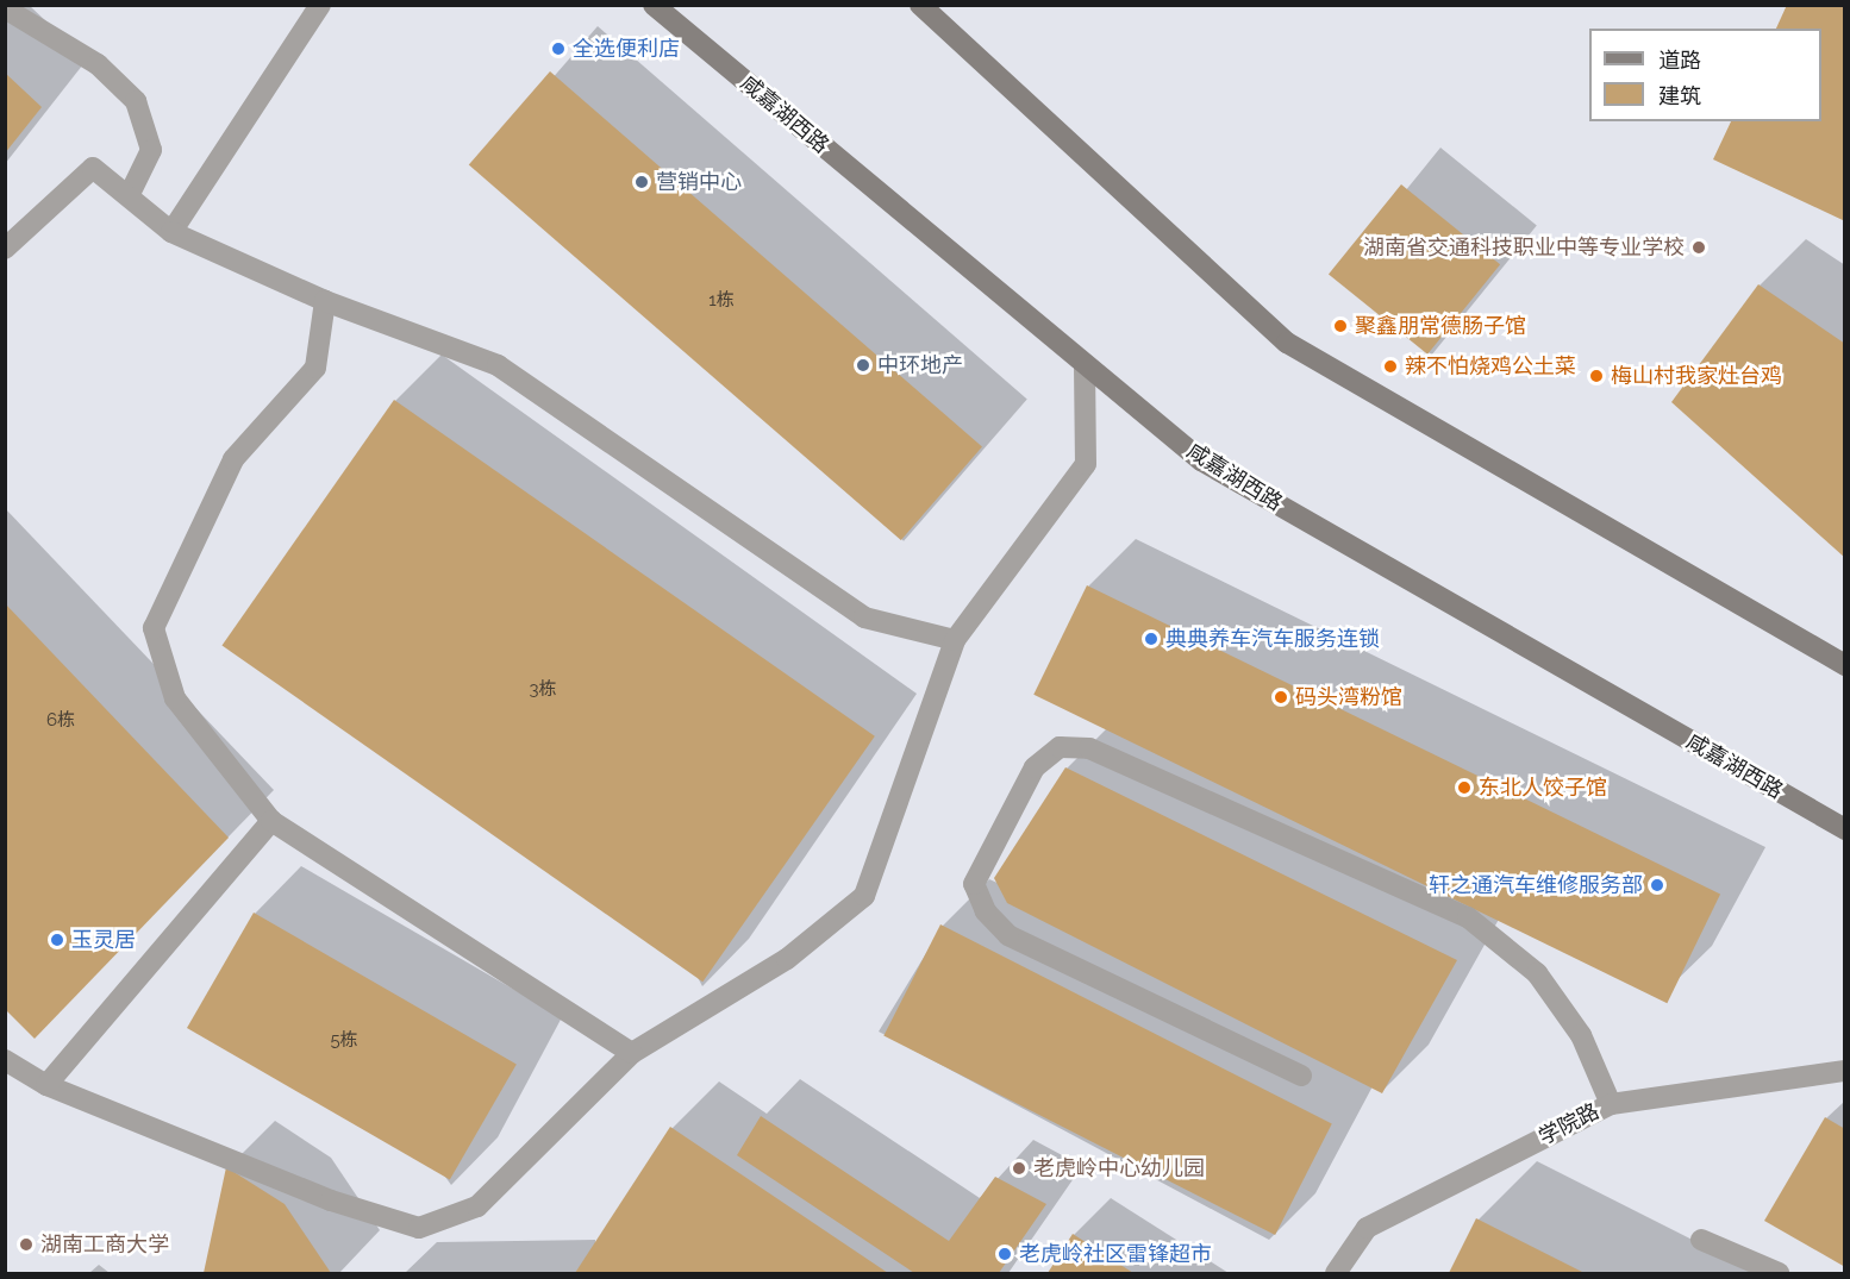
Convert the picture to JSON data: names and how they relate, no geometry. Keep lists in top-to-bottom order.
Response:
{
  "streets": {
    "main road": ["咸嘉湖西路"],
    "street": ["学院路"]
  },
  "places": [
    "全选便利店",
    "营销中心",
    "湖南省交通科技职业中等专业学校",
    "聚鑫朋常德肠子馆",
    "中环地产",
    "辣不怕烧鸡公土菜",
    "梅山村我家灶台鸡",
    "典典养车汽车服务连锁",
    "码头湾粉馆",
    "东北人饺子馆",
    "轩之通汽车维修服务部",
    "玉灵居",
    "老虎岭中心幼儿园",
    "湖南工商大学",
    "老虎岭社区雷锋超市"
  ],
  "house_numbers": [
    "1栋",
    "3栋",
    "6栋",
    "5栋"
  ],
  "legend": ["道路", "建筑"]
}
